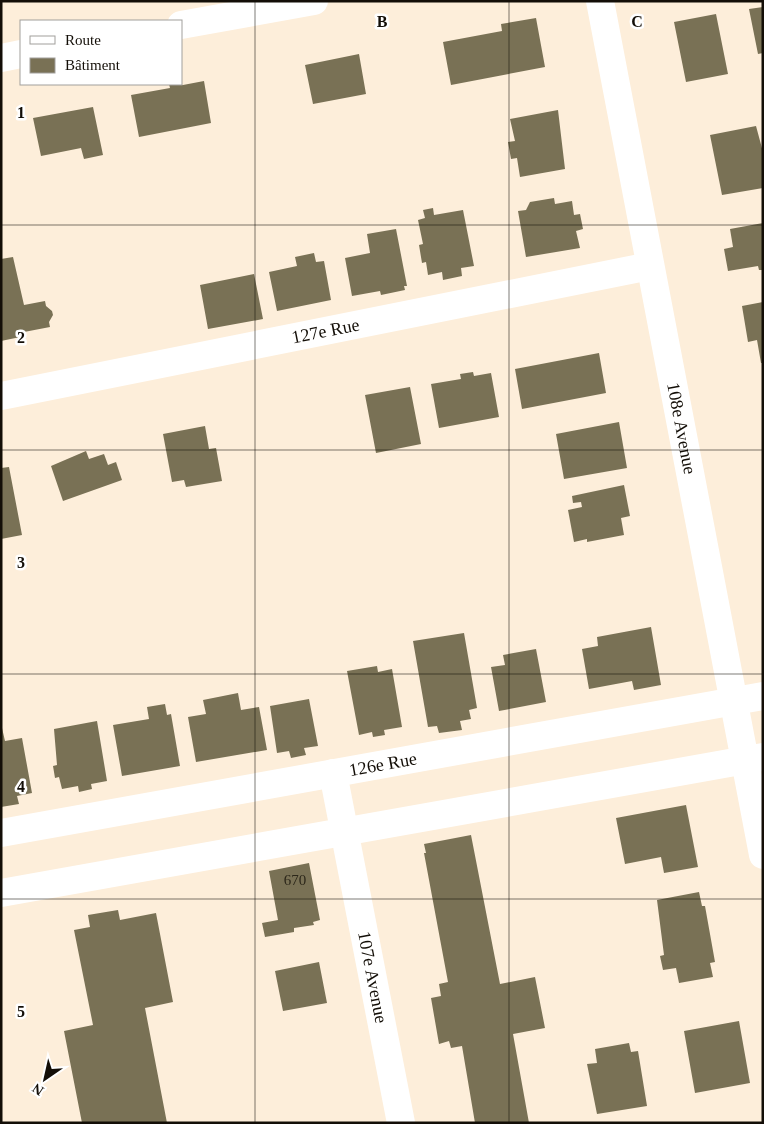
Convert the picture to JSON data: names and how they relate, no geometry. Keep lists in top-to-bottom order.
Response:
{
  "streets": {
    "street": [
      "127e Rue",
      "108e Avenue",
      "126e Rue",
      "107e Avenue"
    ]
  },
  "crossings": [
    ["127e Rue", "108e Avenue"],
    ["108e Avenue", "126e Rue"],
    ["126e Rue", "107e Avenue"]
  ],
  "house_numbers": ["670"],
  "legend": ["Route", "Bâtiment"],
  "north": "bottom left",
  "grid": {
    "columns": ["B", "C"],
    "rows": [
      "1",
      "2",
      "3",
      "4",
      "5"
    ]
  }
}
